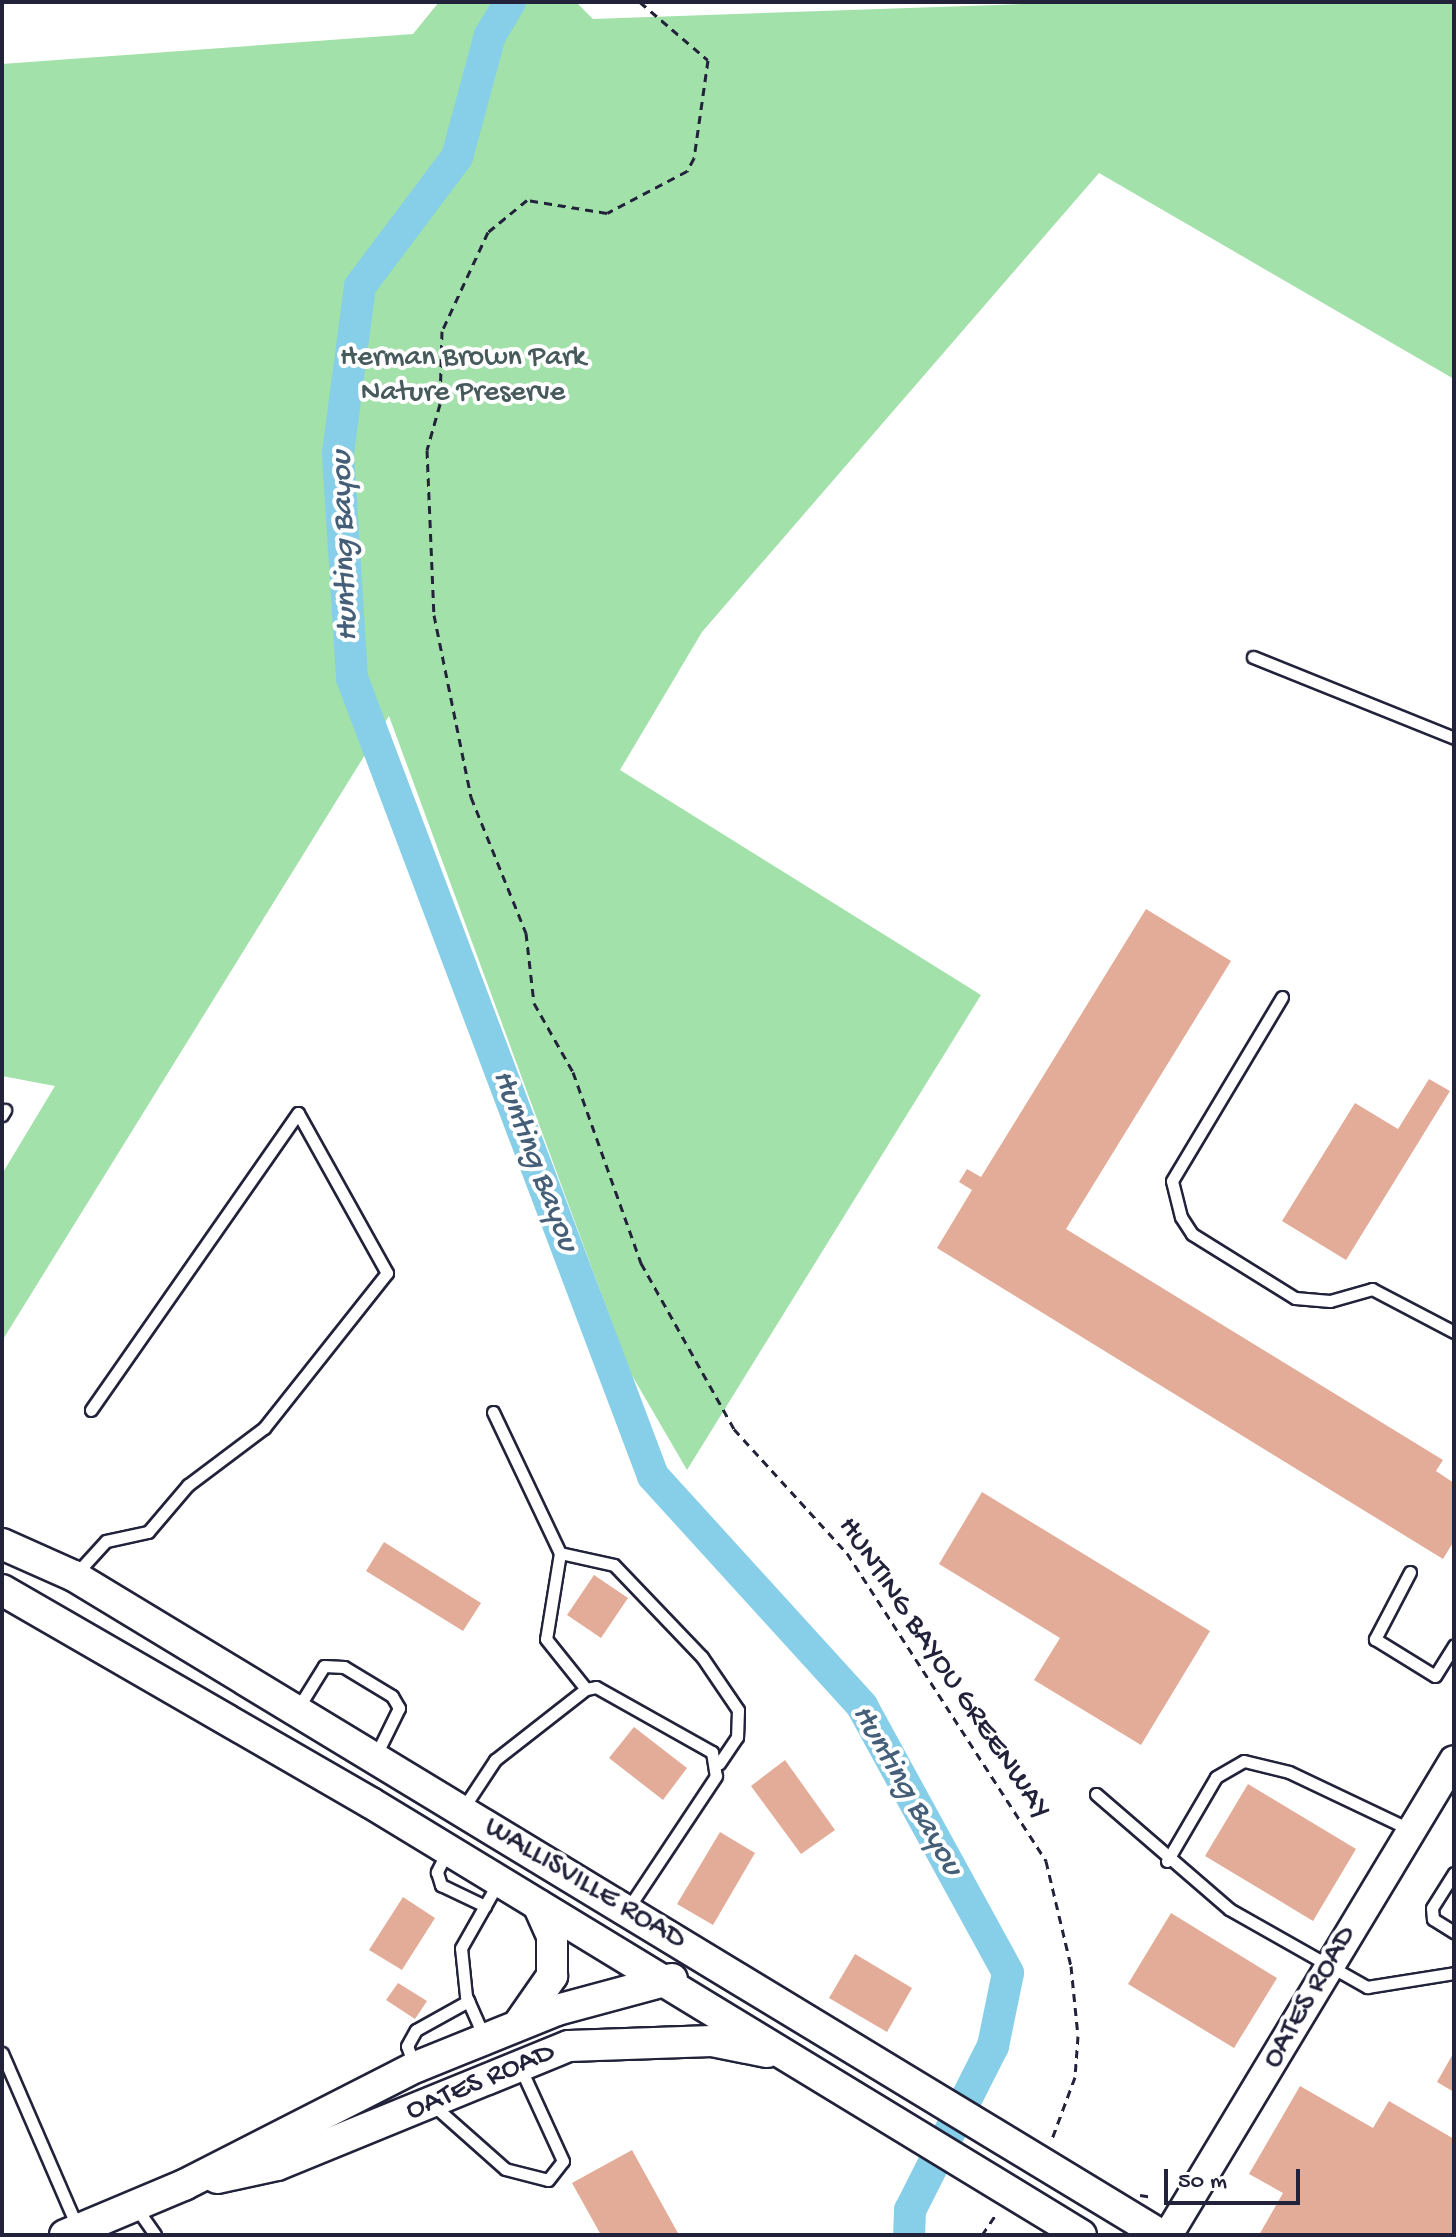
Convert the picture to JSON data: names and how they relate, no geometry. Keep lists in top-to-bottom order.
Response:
{
  "streets": {
    "main road": ["WALLISVILLE ROAD", "OATES ROAD"],
    "path": ["HUNTING BAYOU GREENWAY"]
  },
  "crossings": [
    ["HUNTING BAYOU GREENWAY", "WALLISVILLE ROAD"],
    ["WALLISVILLE ROAD", "OATES ROAD"]
  ],
  "water": ["Hunting Bayou"],
  "parks": ["Herman Brown Park Nature Preserve"],
  "scale_bar": "50 m"
}
